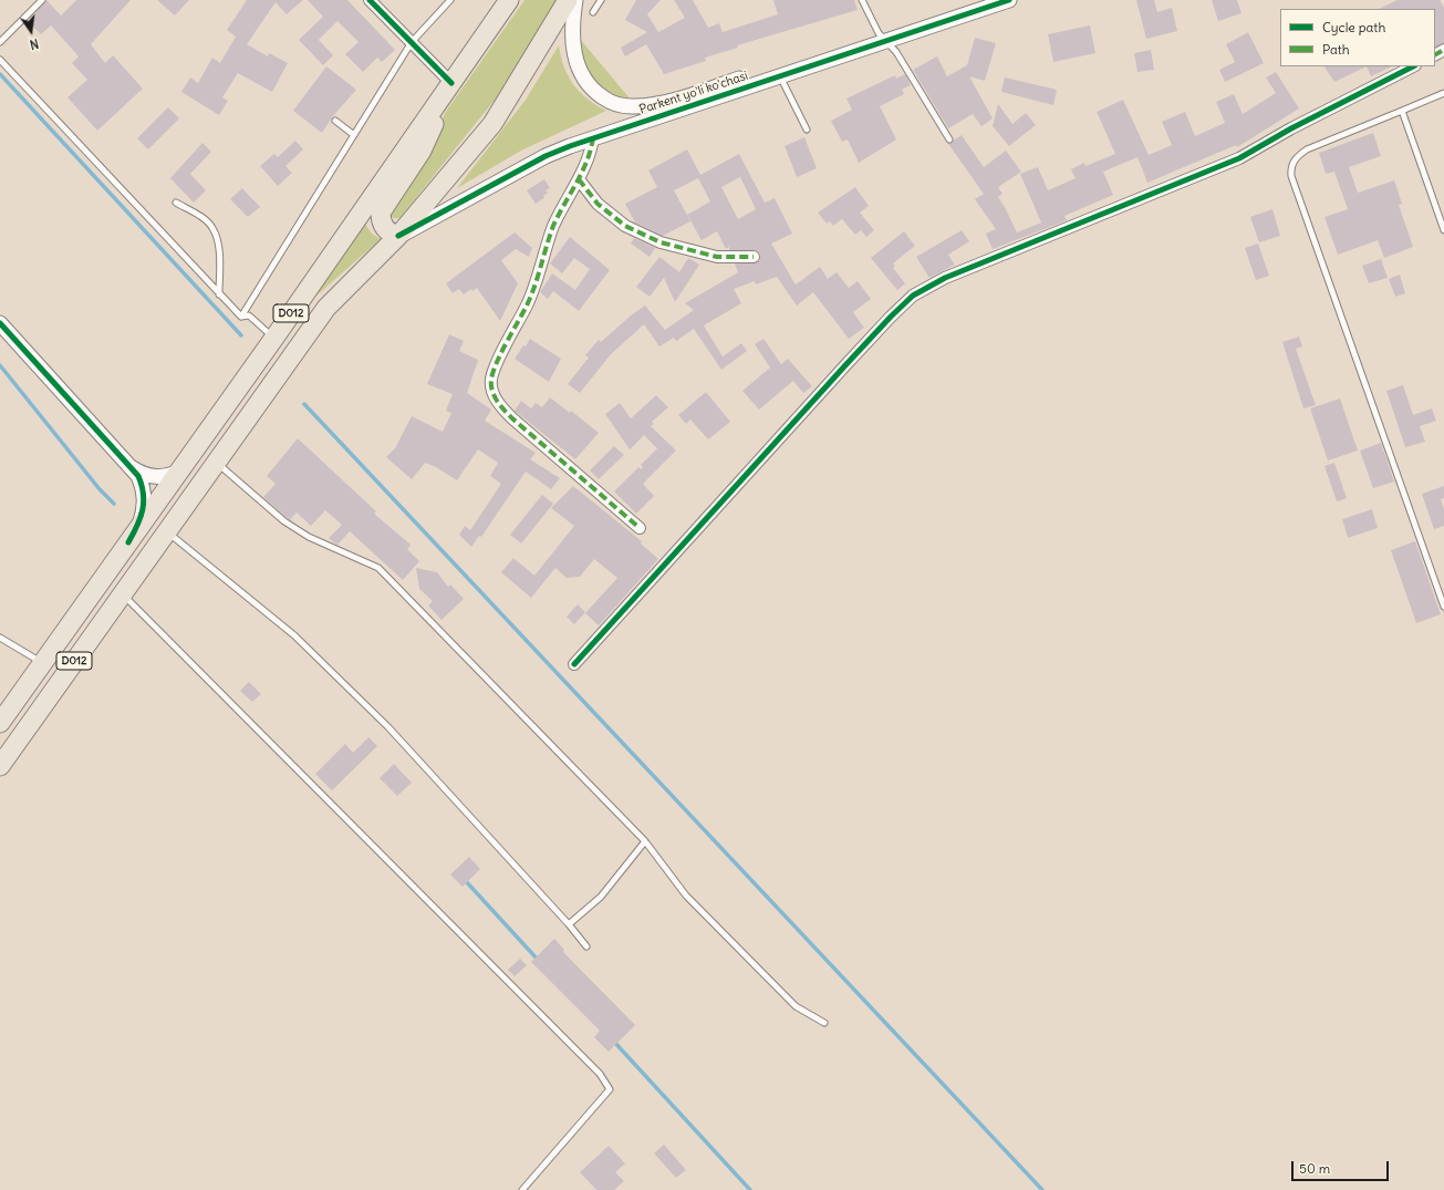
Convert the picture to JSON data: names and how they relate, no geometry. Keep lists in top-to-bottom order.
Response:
{
  "streets": {
    "highway": ["D012"],
    "street": ["Parkent yo'li ko'chasi"]
  },
  "crossings": [
    ["Parkent yo'li ko'chasi", "D012"]
  ],
  "legend": ["Cycle path", "Path"],
  "scale_bar": "50 m",
  "north": "bottom"
}
